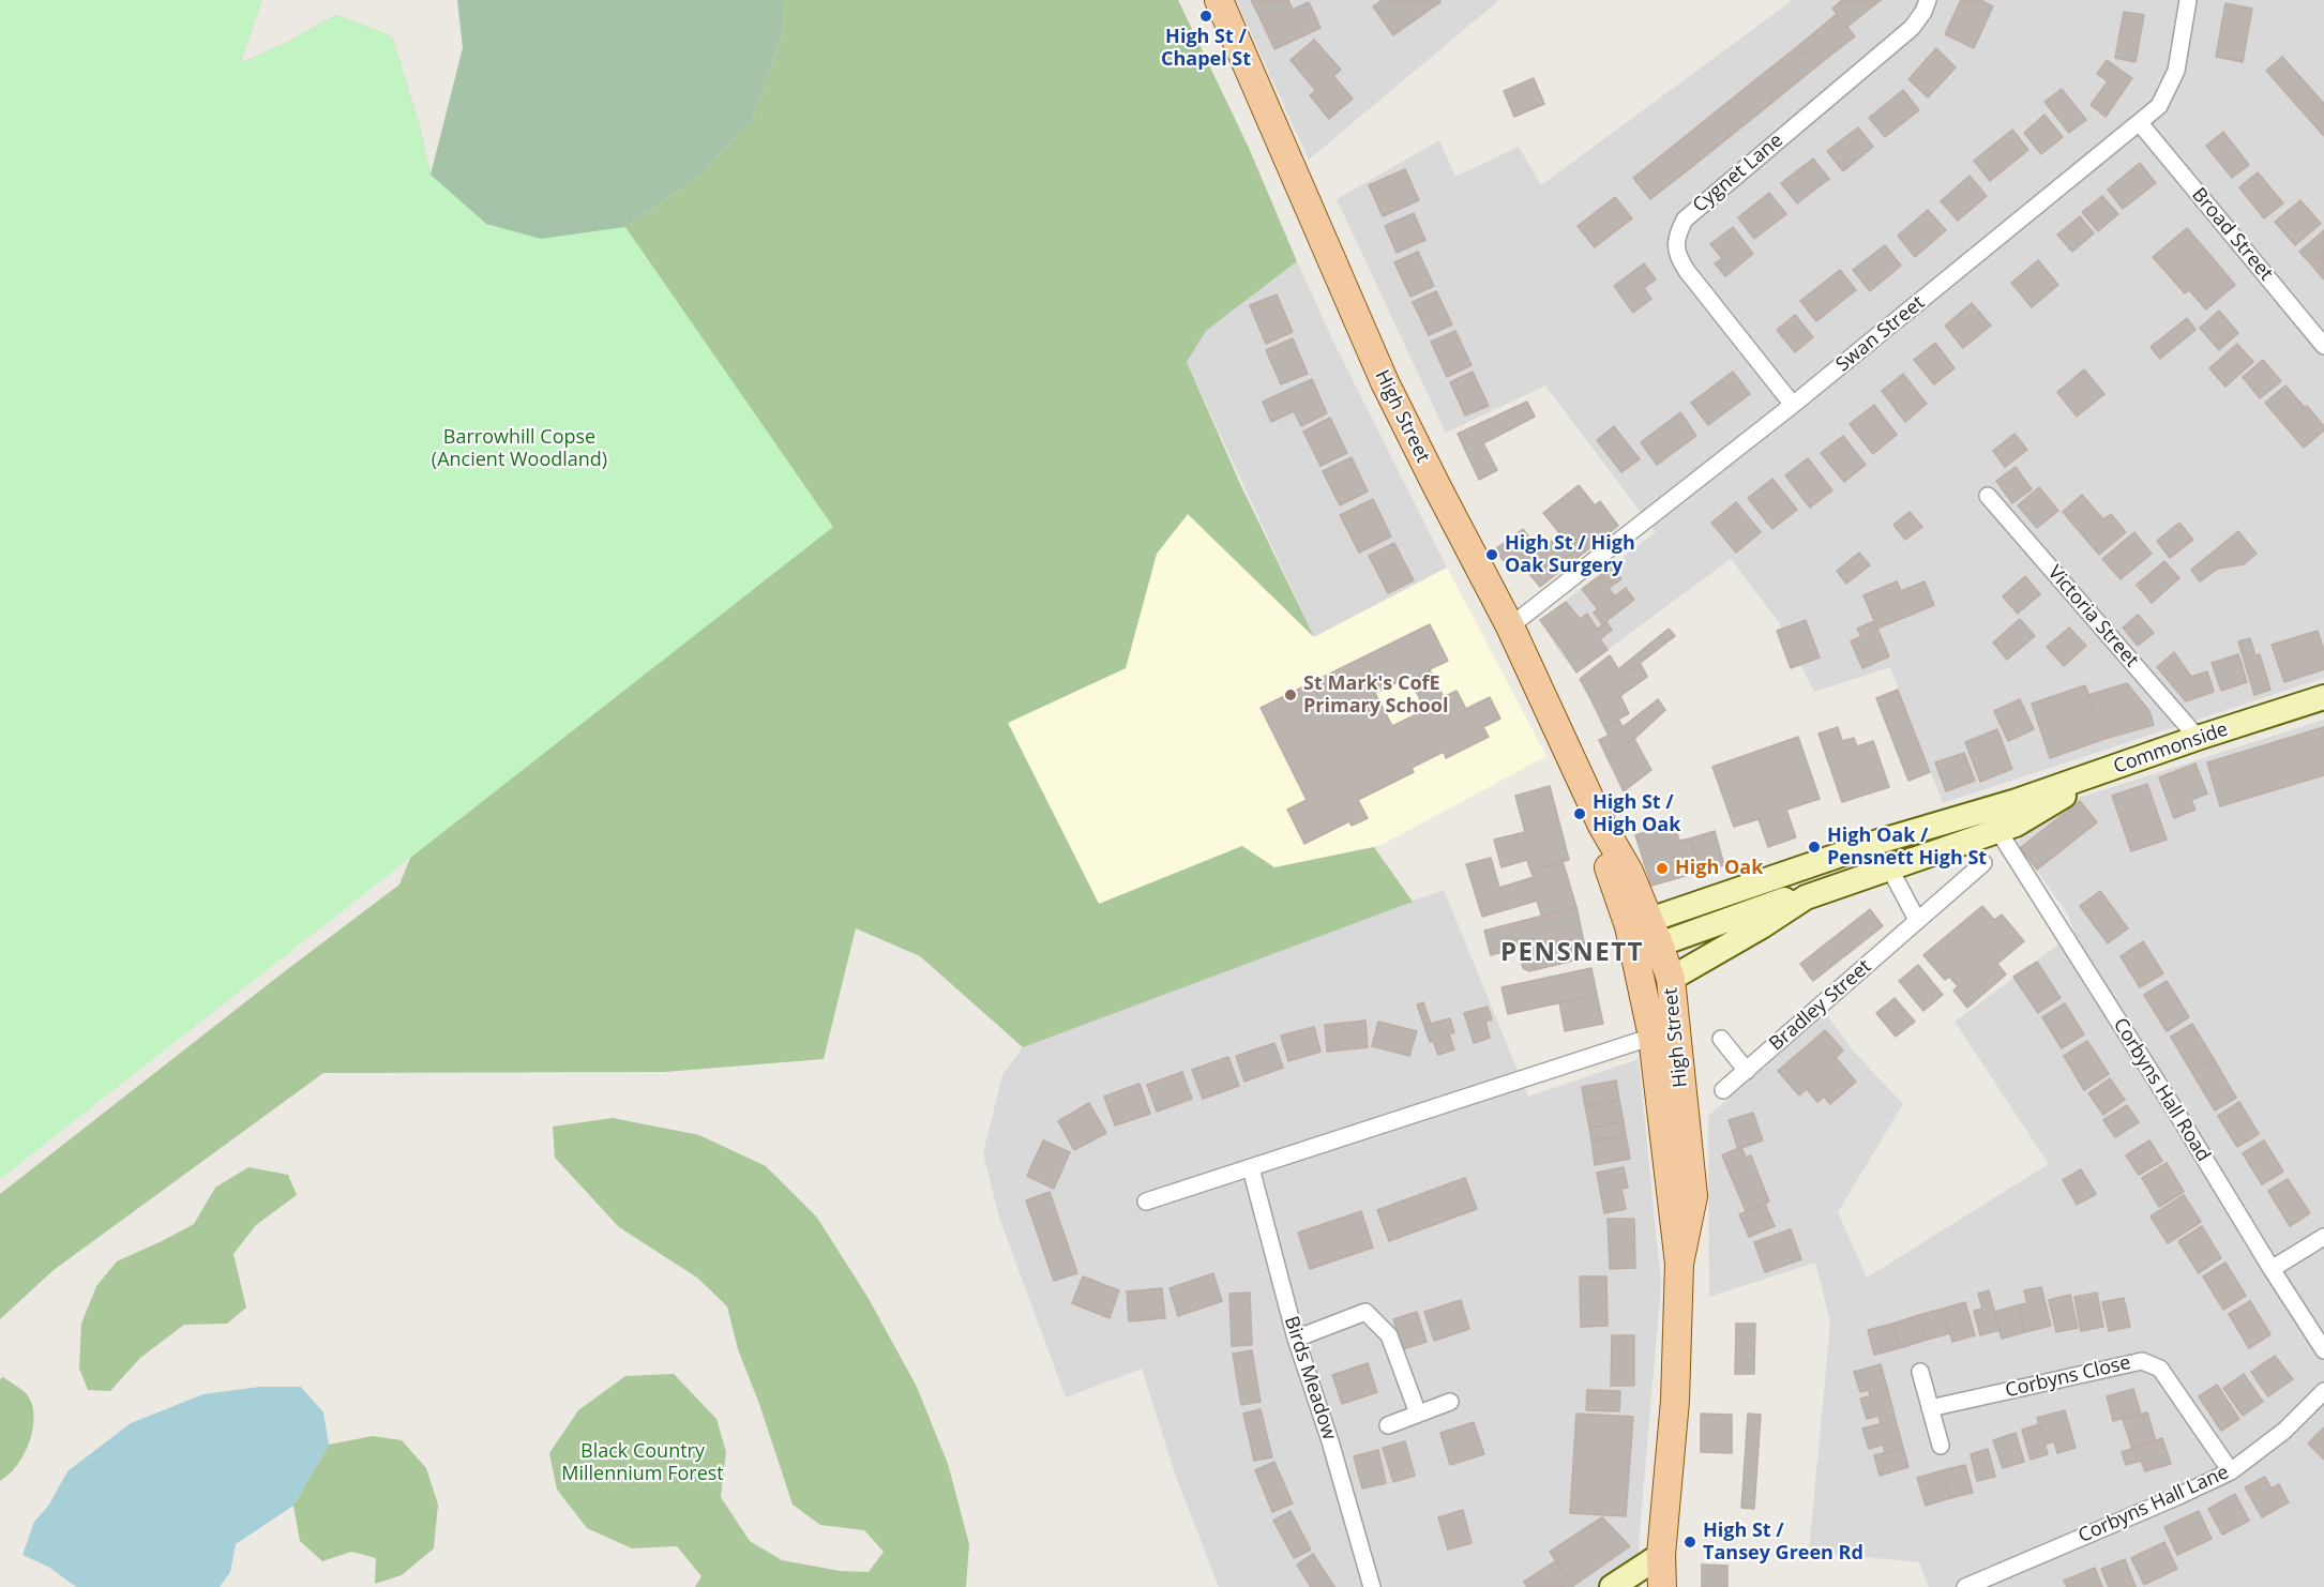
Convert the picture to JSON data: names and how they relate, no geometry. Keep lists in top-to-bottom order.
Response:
{
  "streets": {
    "main road": ["High Street", "Commonside"],
    "street": [
      "Cygnet Lane",
      "Broad Street",
      "Swan Street",
      "Victoria Street",
      "Bradley Street",
      "Corbyns Hall Road",
      "Corbyns Close",
      "Birds Meadow",
      "Corbyns Hall Lane"
    ]
  },
  "crossings": [
    ["Cygnet Lane", "Swan Street"],
    ["Broad Street", "Swan Street"],
    ["Swan Street", "High Street"],
    ["Victoria Street", "Commonside"],
    ["Commonside", "Corbyns Hall Road"],
    ["Corbyns Close", "Corbyns Hall Lane"]
  ],
  "districts": ["PENSNETT"],
  "parks": ["Barrowhill Copse (Ancient Woodland)", "Black Country Millennium Forest"],
  "places": [
    "High St / Chapel St",
    "High St / High Oak Surgery",
    "St Mark's CofE Primary School",
    "High St / High Oak",
    "High Oak / Pensnett High St",
    "High Oak",
    "High St / Tansey Green Rd"
  ]
}
